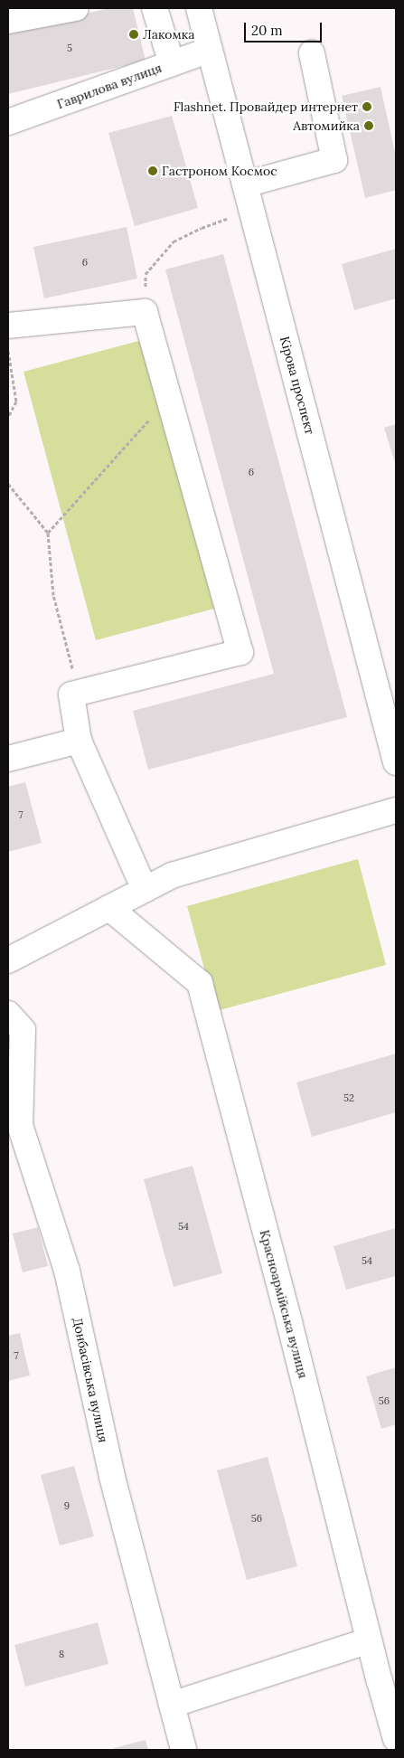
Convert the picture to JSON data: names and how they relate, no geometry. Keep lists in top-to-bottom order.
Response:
{
  "streets": {
    "street": [
      "Гаврилова вулиця",
      "Кірова проспект",
      "Красноармійська вулиця",
      "Донбасівська вулиця"
    ]
  },
  "crossings": [
    ["Гаврилова вулиця", "Кірова проспект"]
  ],
  "places": [
    "Лакомка",
    "Flashnet. Провайдер интернет",
    "Автомийка",
    "Гастроном Космос"
  ],
  "house_numbers": [
    "5",
    "6",
    "6",
    "7",
    "52",
    "54",
    "54",
    "7",
    "56",
    "9",
    "56",
    "8"
  ],
  "scale_bar": "20 m"
}
